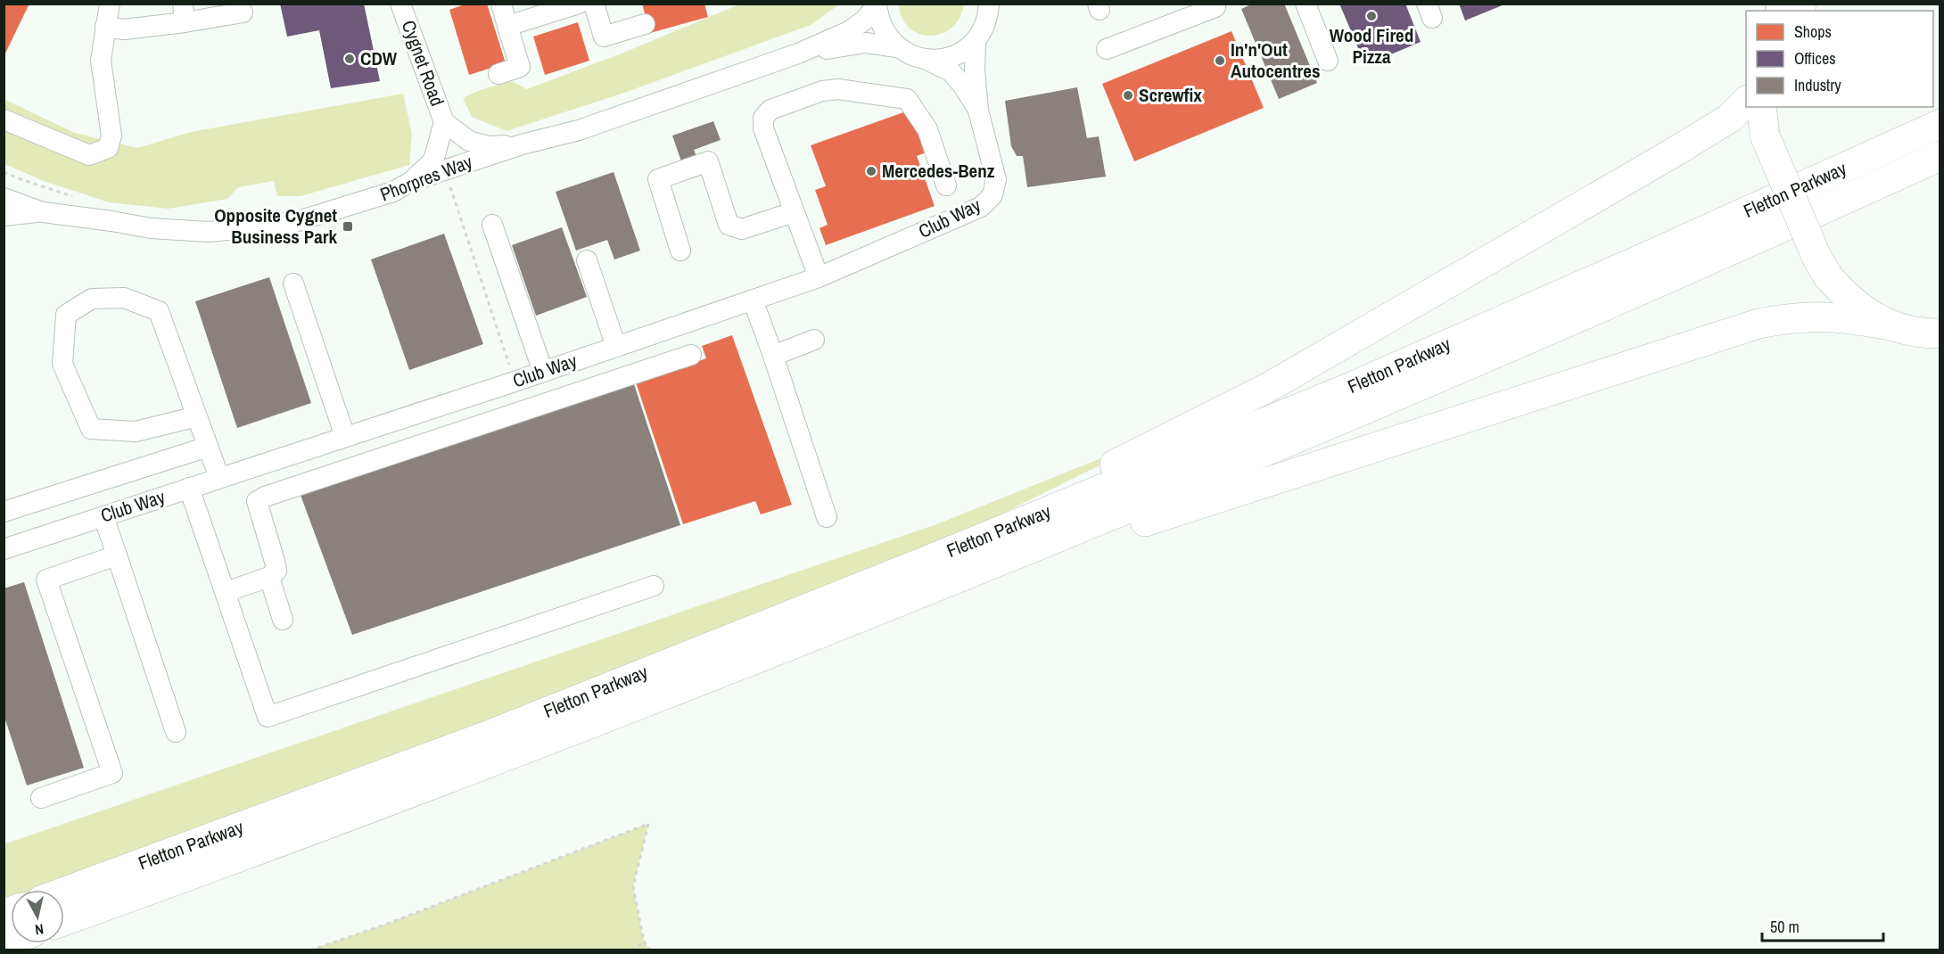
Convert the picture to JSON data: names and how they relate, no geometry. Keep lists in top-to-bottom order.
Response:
{
  "streets": {
    "highway": ["Fletton Parkway"],
    "street": ["Cygnet Road", "Phorpres Way", "Club Way"]
  },
  "crossings": [
    ["Cygnet Road", "Phorpres Way"],
    ["Phorpres Way", "Club Way"]
  ],
  "places": {
    "other": [
      "Wood Fired Pizza",
      "CDW",
      "In'n'Out Autocentres",
      "Screwfix",
      "Mercedes-Benz"
    ],
    "transit": ["Opposite Cygnet Business Park"]
  },
  "legend": ["Shops", "Offices", "Industry"],
  "scale_bar": "50 m",
  "north": "bottom"
}
